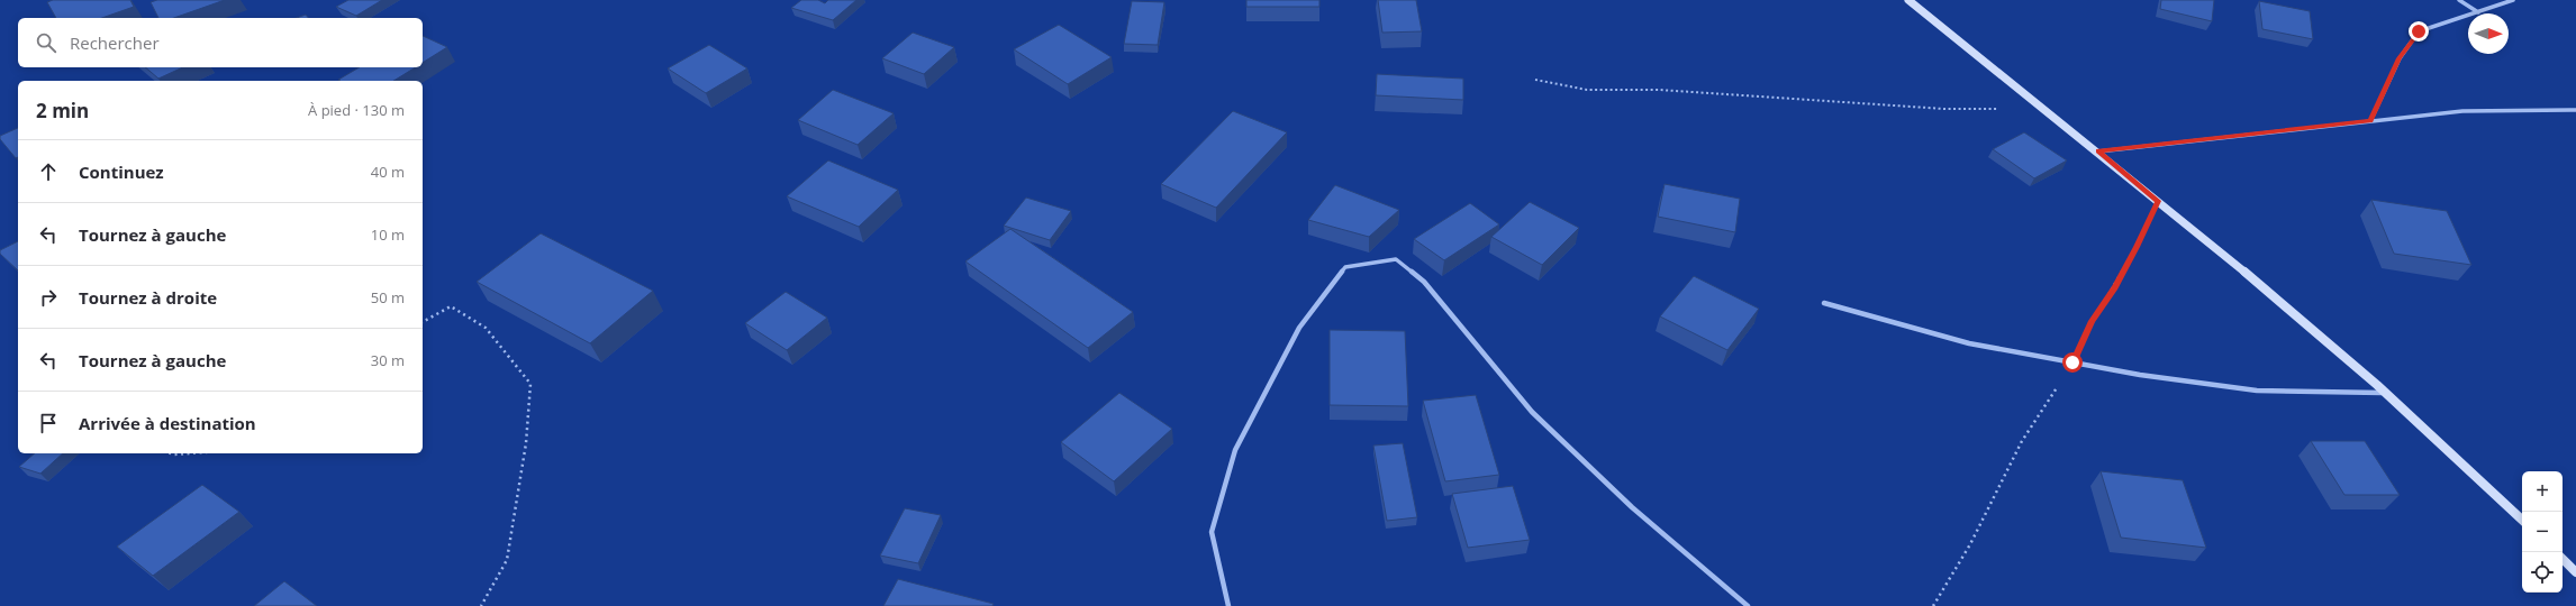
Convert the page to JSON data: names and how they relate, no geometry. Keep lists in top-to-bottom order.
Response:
{
  "north": "right",
  "page": {
    "search": "Rechercher",
    "heading": ["2 min", "À pied · 130 m"],
    "list": [
      ["Continuez", "40 m"],
      ["Tournez à gauche", "10 m"],
      ["Tournez à droite", "50 m"],
      ["Tournez à gauche", "30 m"],
      "Arrivée à destination"
    ],
    "map_buttons": ["+", "−"]
  }
}
